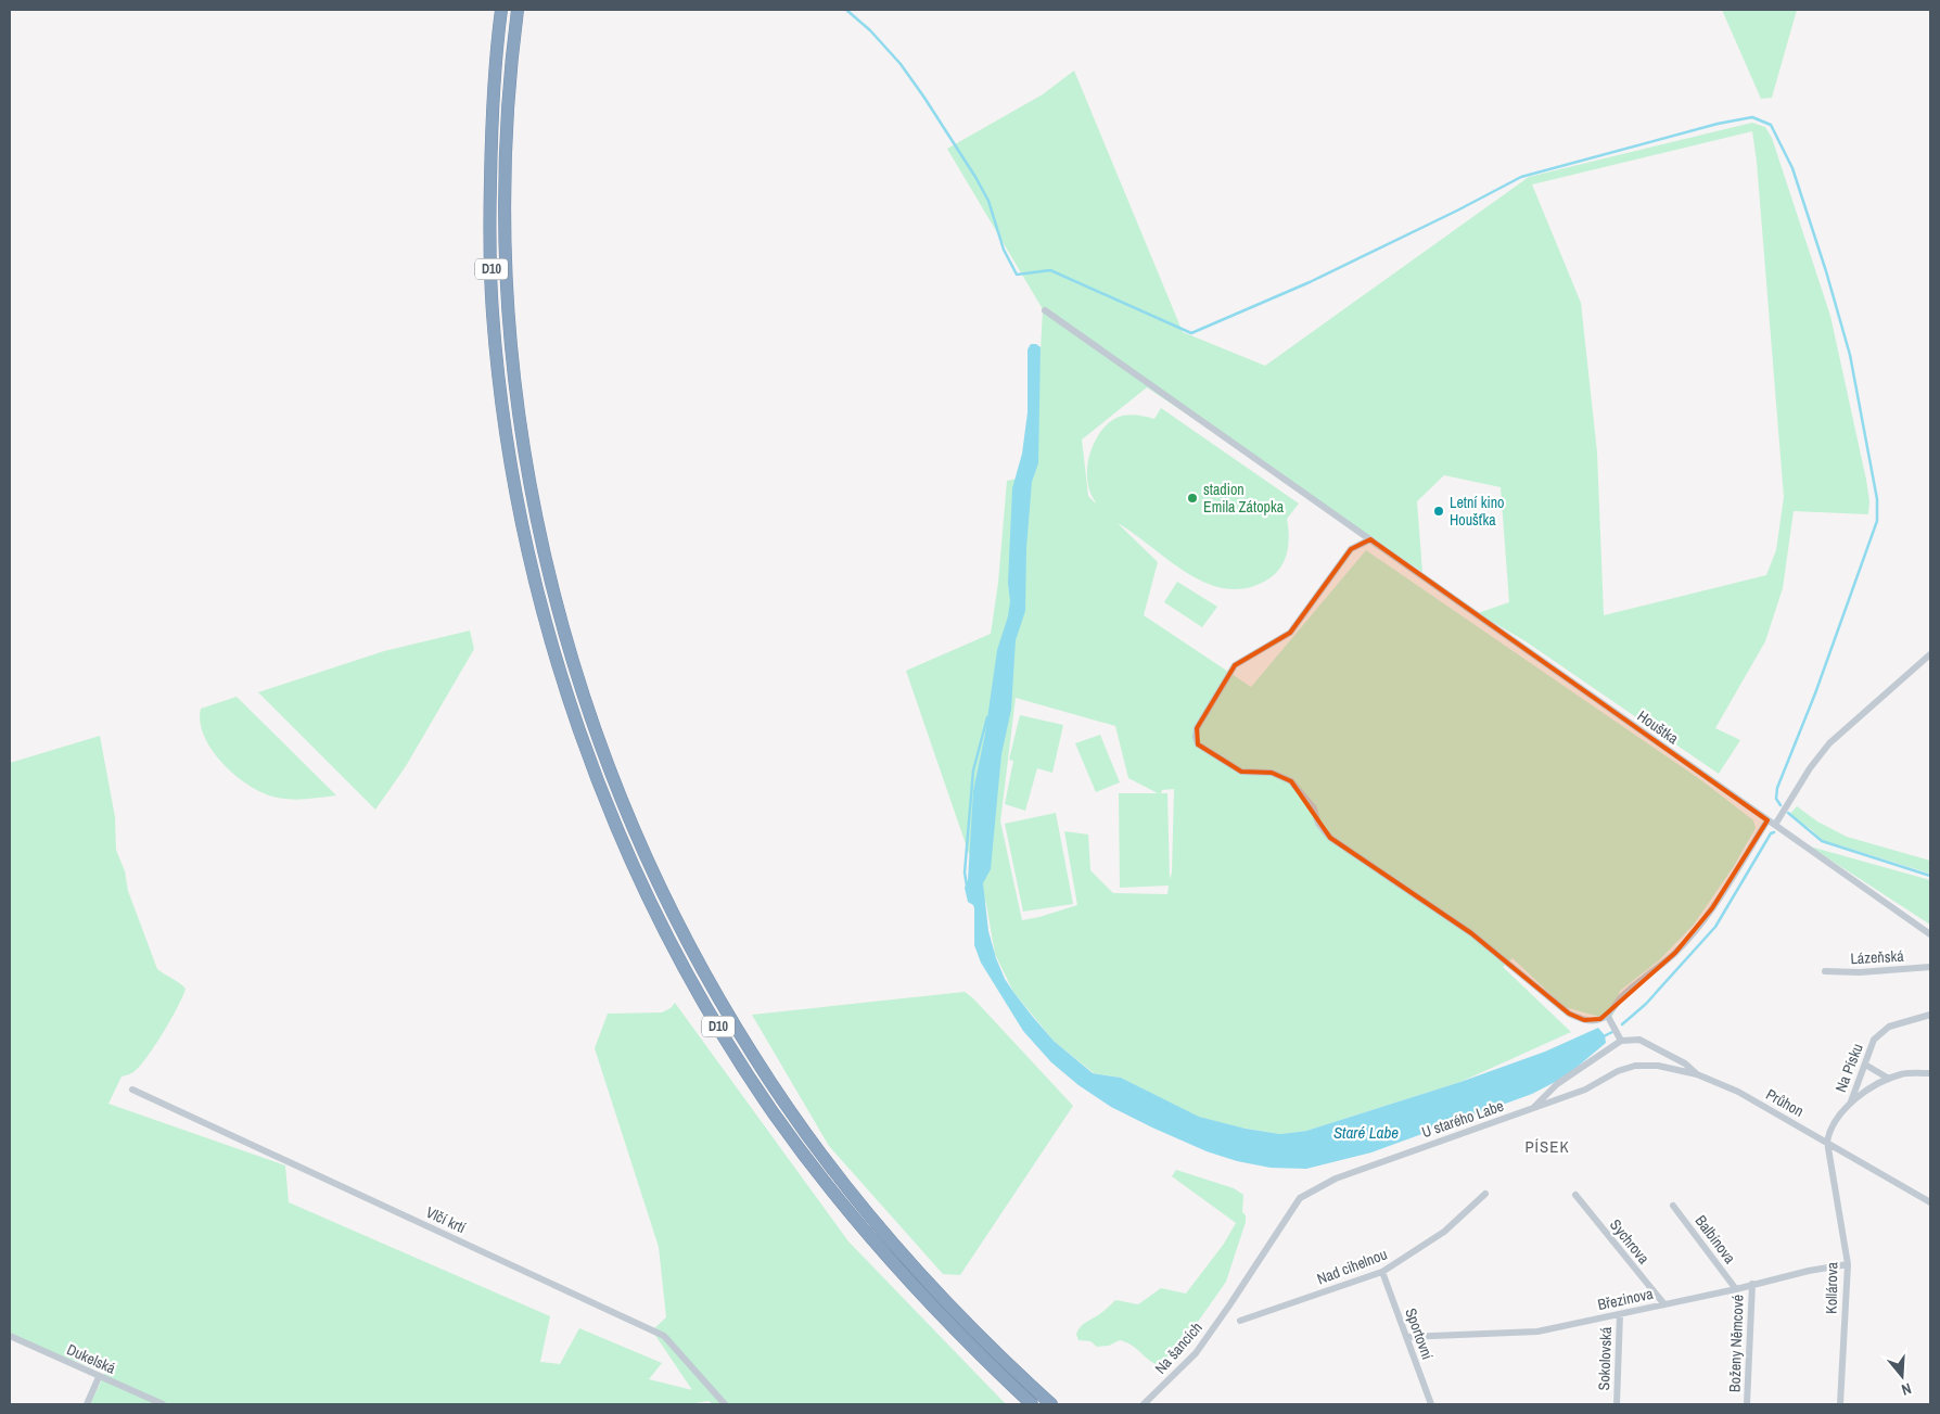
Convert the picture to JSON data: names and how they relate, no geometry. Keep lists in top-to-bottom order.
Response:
{
  "streets": {
    "highway": ["D10"],
    "street": [
      "Houštka",
      "Lázeňská",
      "Na Písku",
      "Průhon",
      "U starého Labe",
      "Vlčí krtí",
      "Balbínova",
      "Sychrova",
      "Nad cihelnou",
      "Kollárova",
      "Březinova",
      "Sportovní",
      "Boženy Němcové",
      "Na šancích",
      "Dukelská",
      "Sokolovská"
    ]
  },
  "crossings": [
    ["Na Písku", "Průhon"],
    ["Na Písku", "Kollárova"],
    ["Průhon", "U starého Labe"],
    ["Průhon", "Kollárova"],
    ["U starého Labe", "Na šancích"],
    ["Balbínova", "Březinova"],
    ["Sychrova", "Březinova"],
    ["Nad cihelnou", "Sportovní"],
    ["Kollárova", "Březinova"],
    ["Březinova", "Sportovní"],
    ["Březinova", "Boženy Němcové"],
    ["Březinova", "Sokolovská"]
  ],
  "districts": ["PÍSEK"],
  "water": ["Staré Labe"],
  "places": ["stadion Emila Zátopka", "Letní kino Houšťka"],
  "north": "bottom"
}
